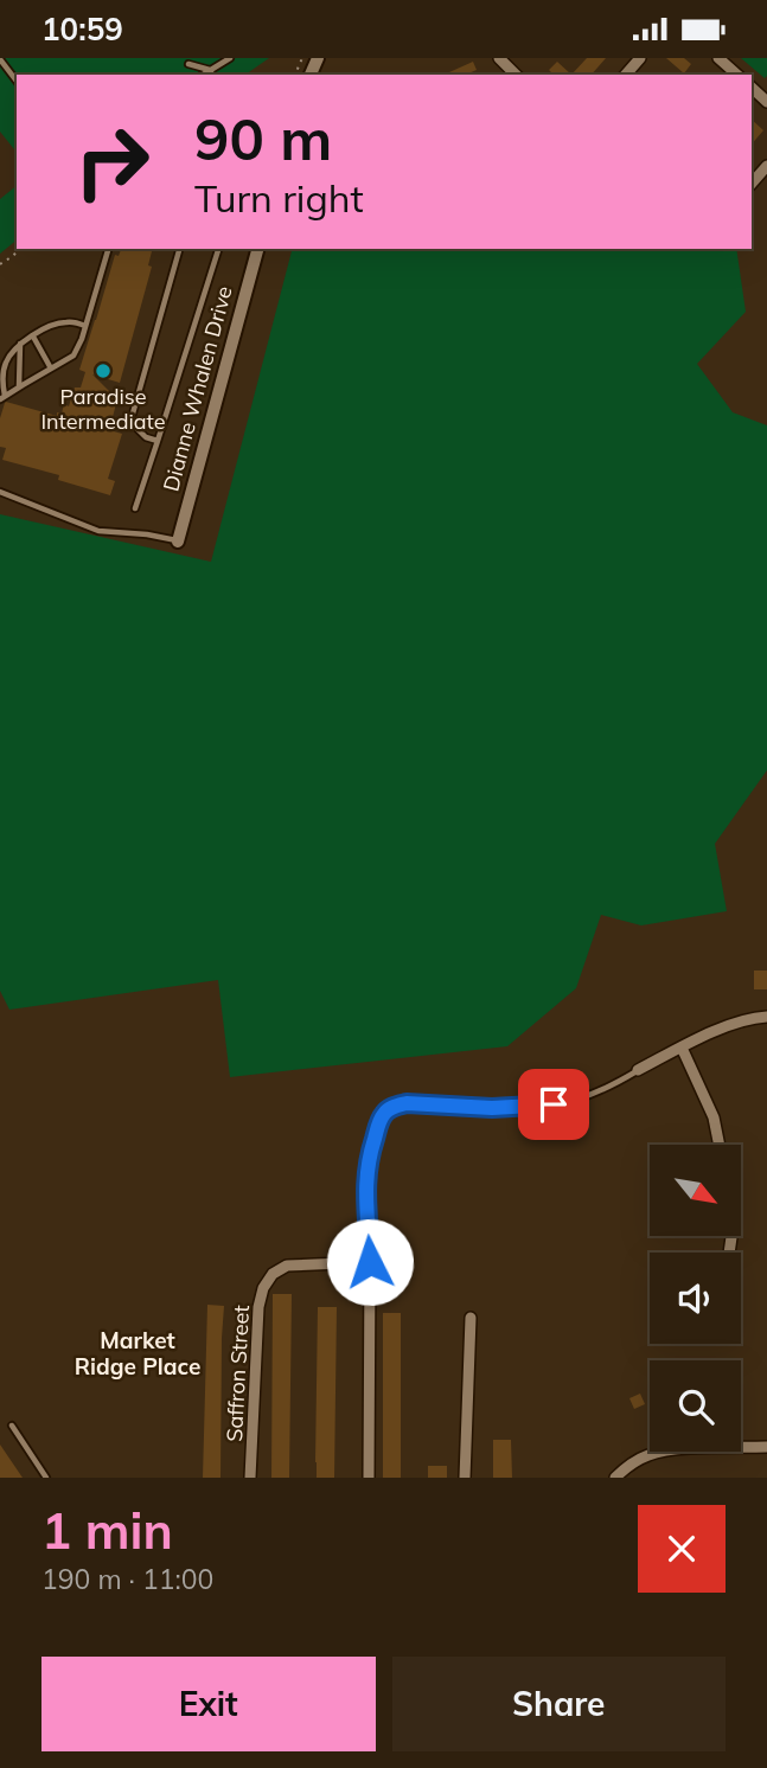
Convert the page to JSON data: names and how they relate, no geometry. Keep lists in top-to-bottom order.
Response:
{
  "streets": {
    "street": ["Dianne Whalen Drive", "Saffron Street"]
  },
  "districts": ["Market Ridge Place"],
  "places": ["Paradise Intermediate"],
  "north": "bottom right",
  "page": {
    "status": "10:59",
    "turn": ["90 m", "Turn right"],
    "heading": ["1 min", "190 m · 11:00"],
    "buttons": ["Exit", "Share"]
  }
}
